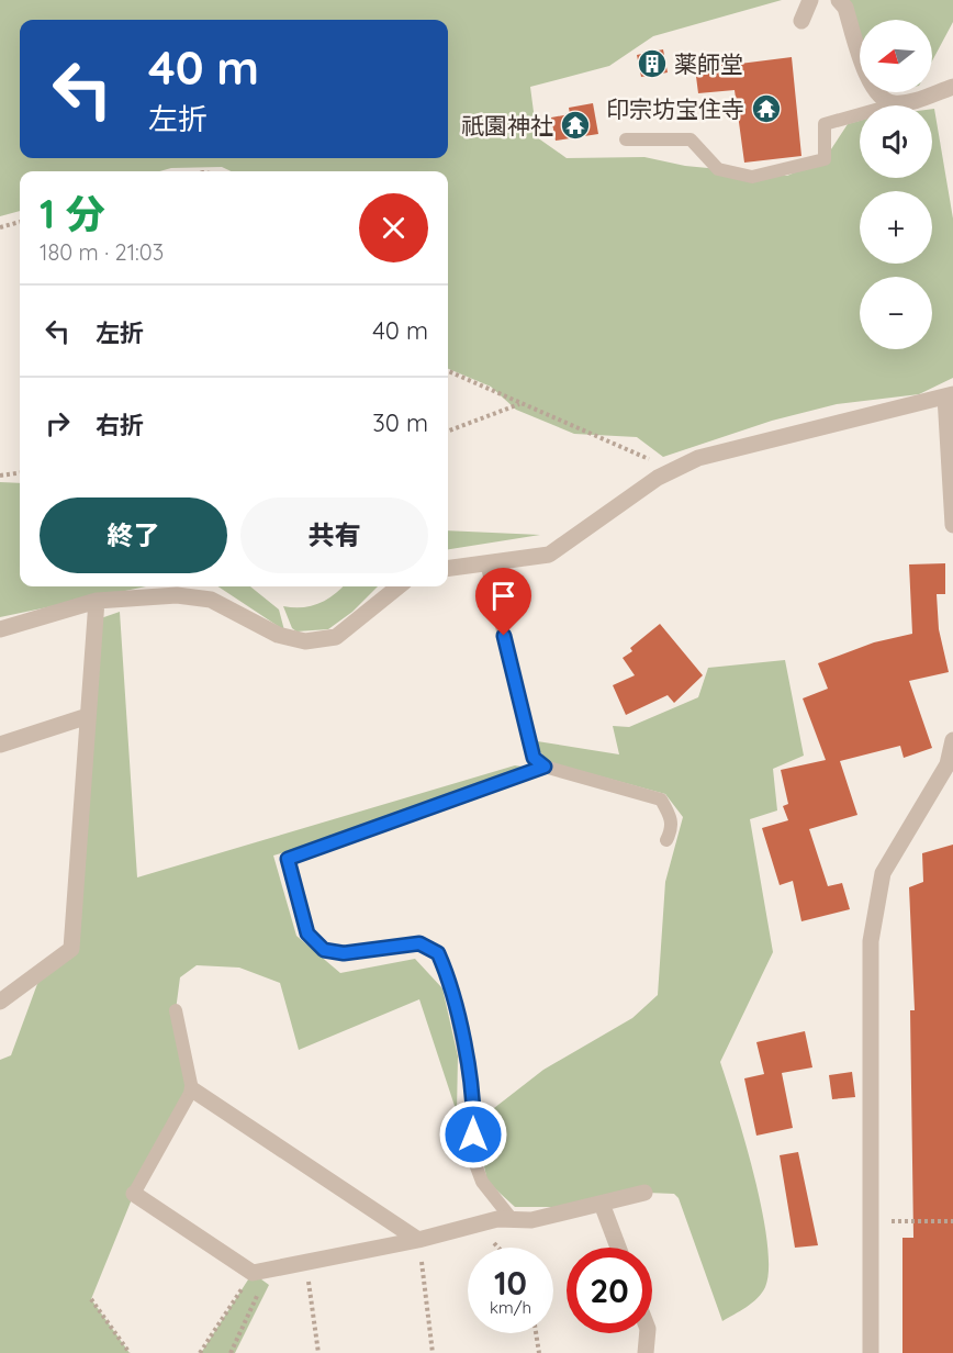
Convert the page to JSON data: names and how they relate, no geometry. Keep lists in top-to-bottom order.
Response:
{
  "places": {
    "building": ["薬師堂"],
    "temple": ["印宗坊宝住寺", "祇園神社"]
  },
  "north": "left",
  "page": {
    "map_buttons": ["+", "−"],
    "turn": ["40 m", "左折"],
    "heading": ["1 分", "180 m · 21:03"],
    "list": [
      {
        "name": "左折",
        "value": "40 m"
      },
      {
        "name": "右折",
        "value": "30 m"
      }
    ],
    "buttons": ["終了", "共有"],
    "speed": "10 km/h",
    "limit": "20"
  }
}
